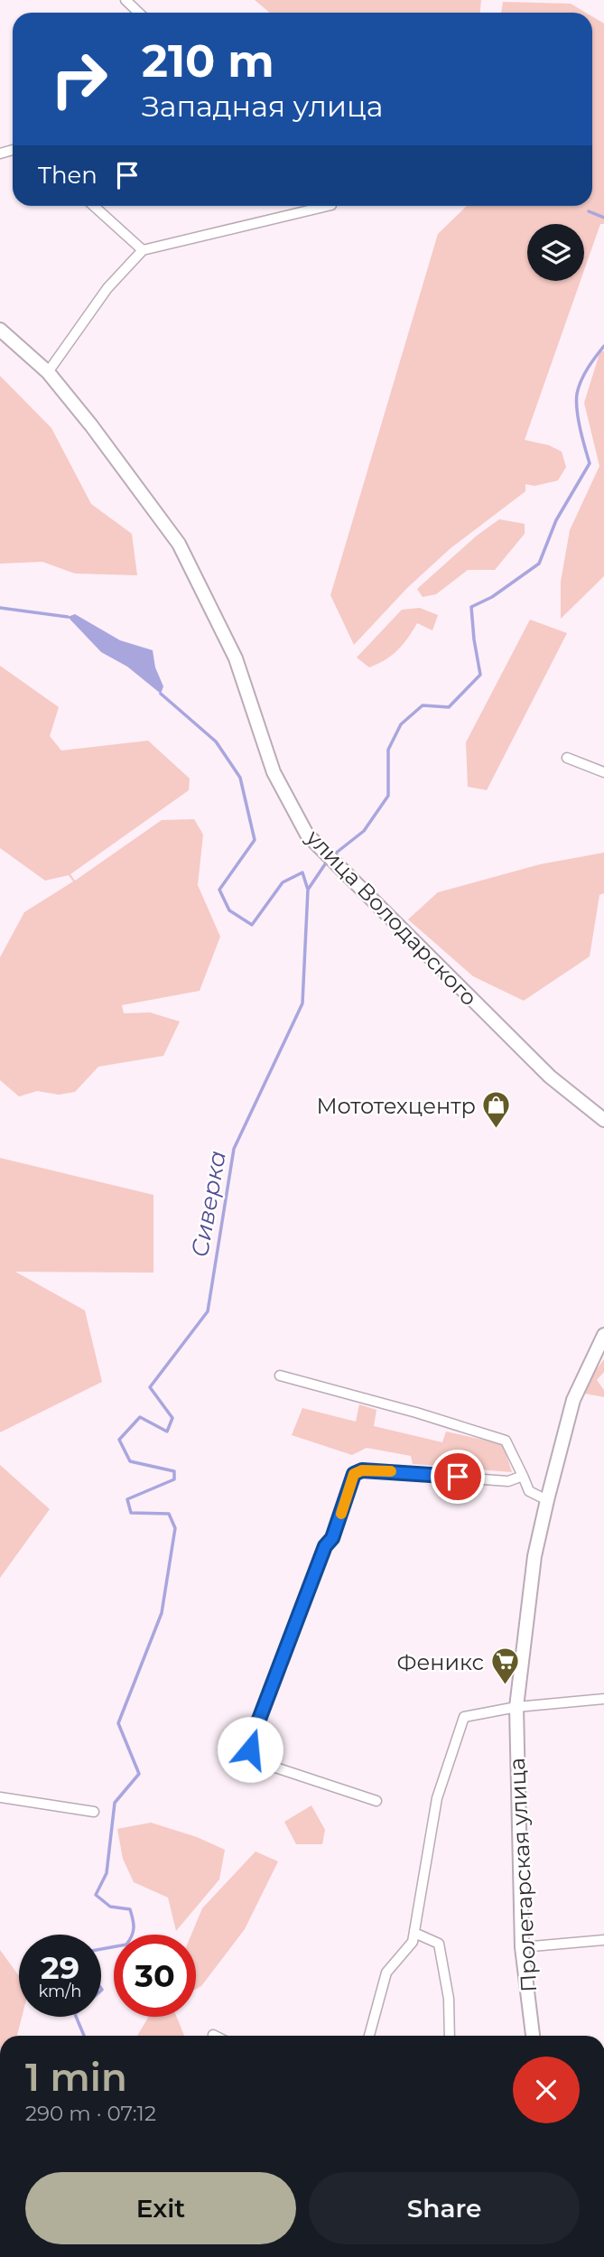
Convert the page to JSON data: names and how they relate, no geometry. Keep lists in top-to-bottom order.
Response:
{
  "streets": {
    "main road": ["улица Володарского", "Пролетарская улица"]
  },
  "water": ["Сиверка"],
  "places": {
    "shop": ["Мототехцентр"],
    "supermarket": ["Феникс"]
  },
  "page": {
    "turn": ["210 m", "Западная улица"],
    "then": "Then",
    "speed": "29 km/h",
    "limit": "30",
    "heading": ["1 min", "290 m · 07:12"],
    "buttons": ["Exit", "Share"]
  }
}
